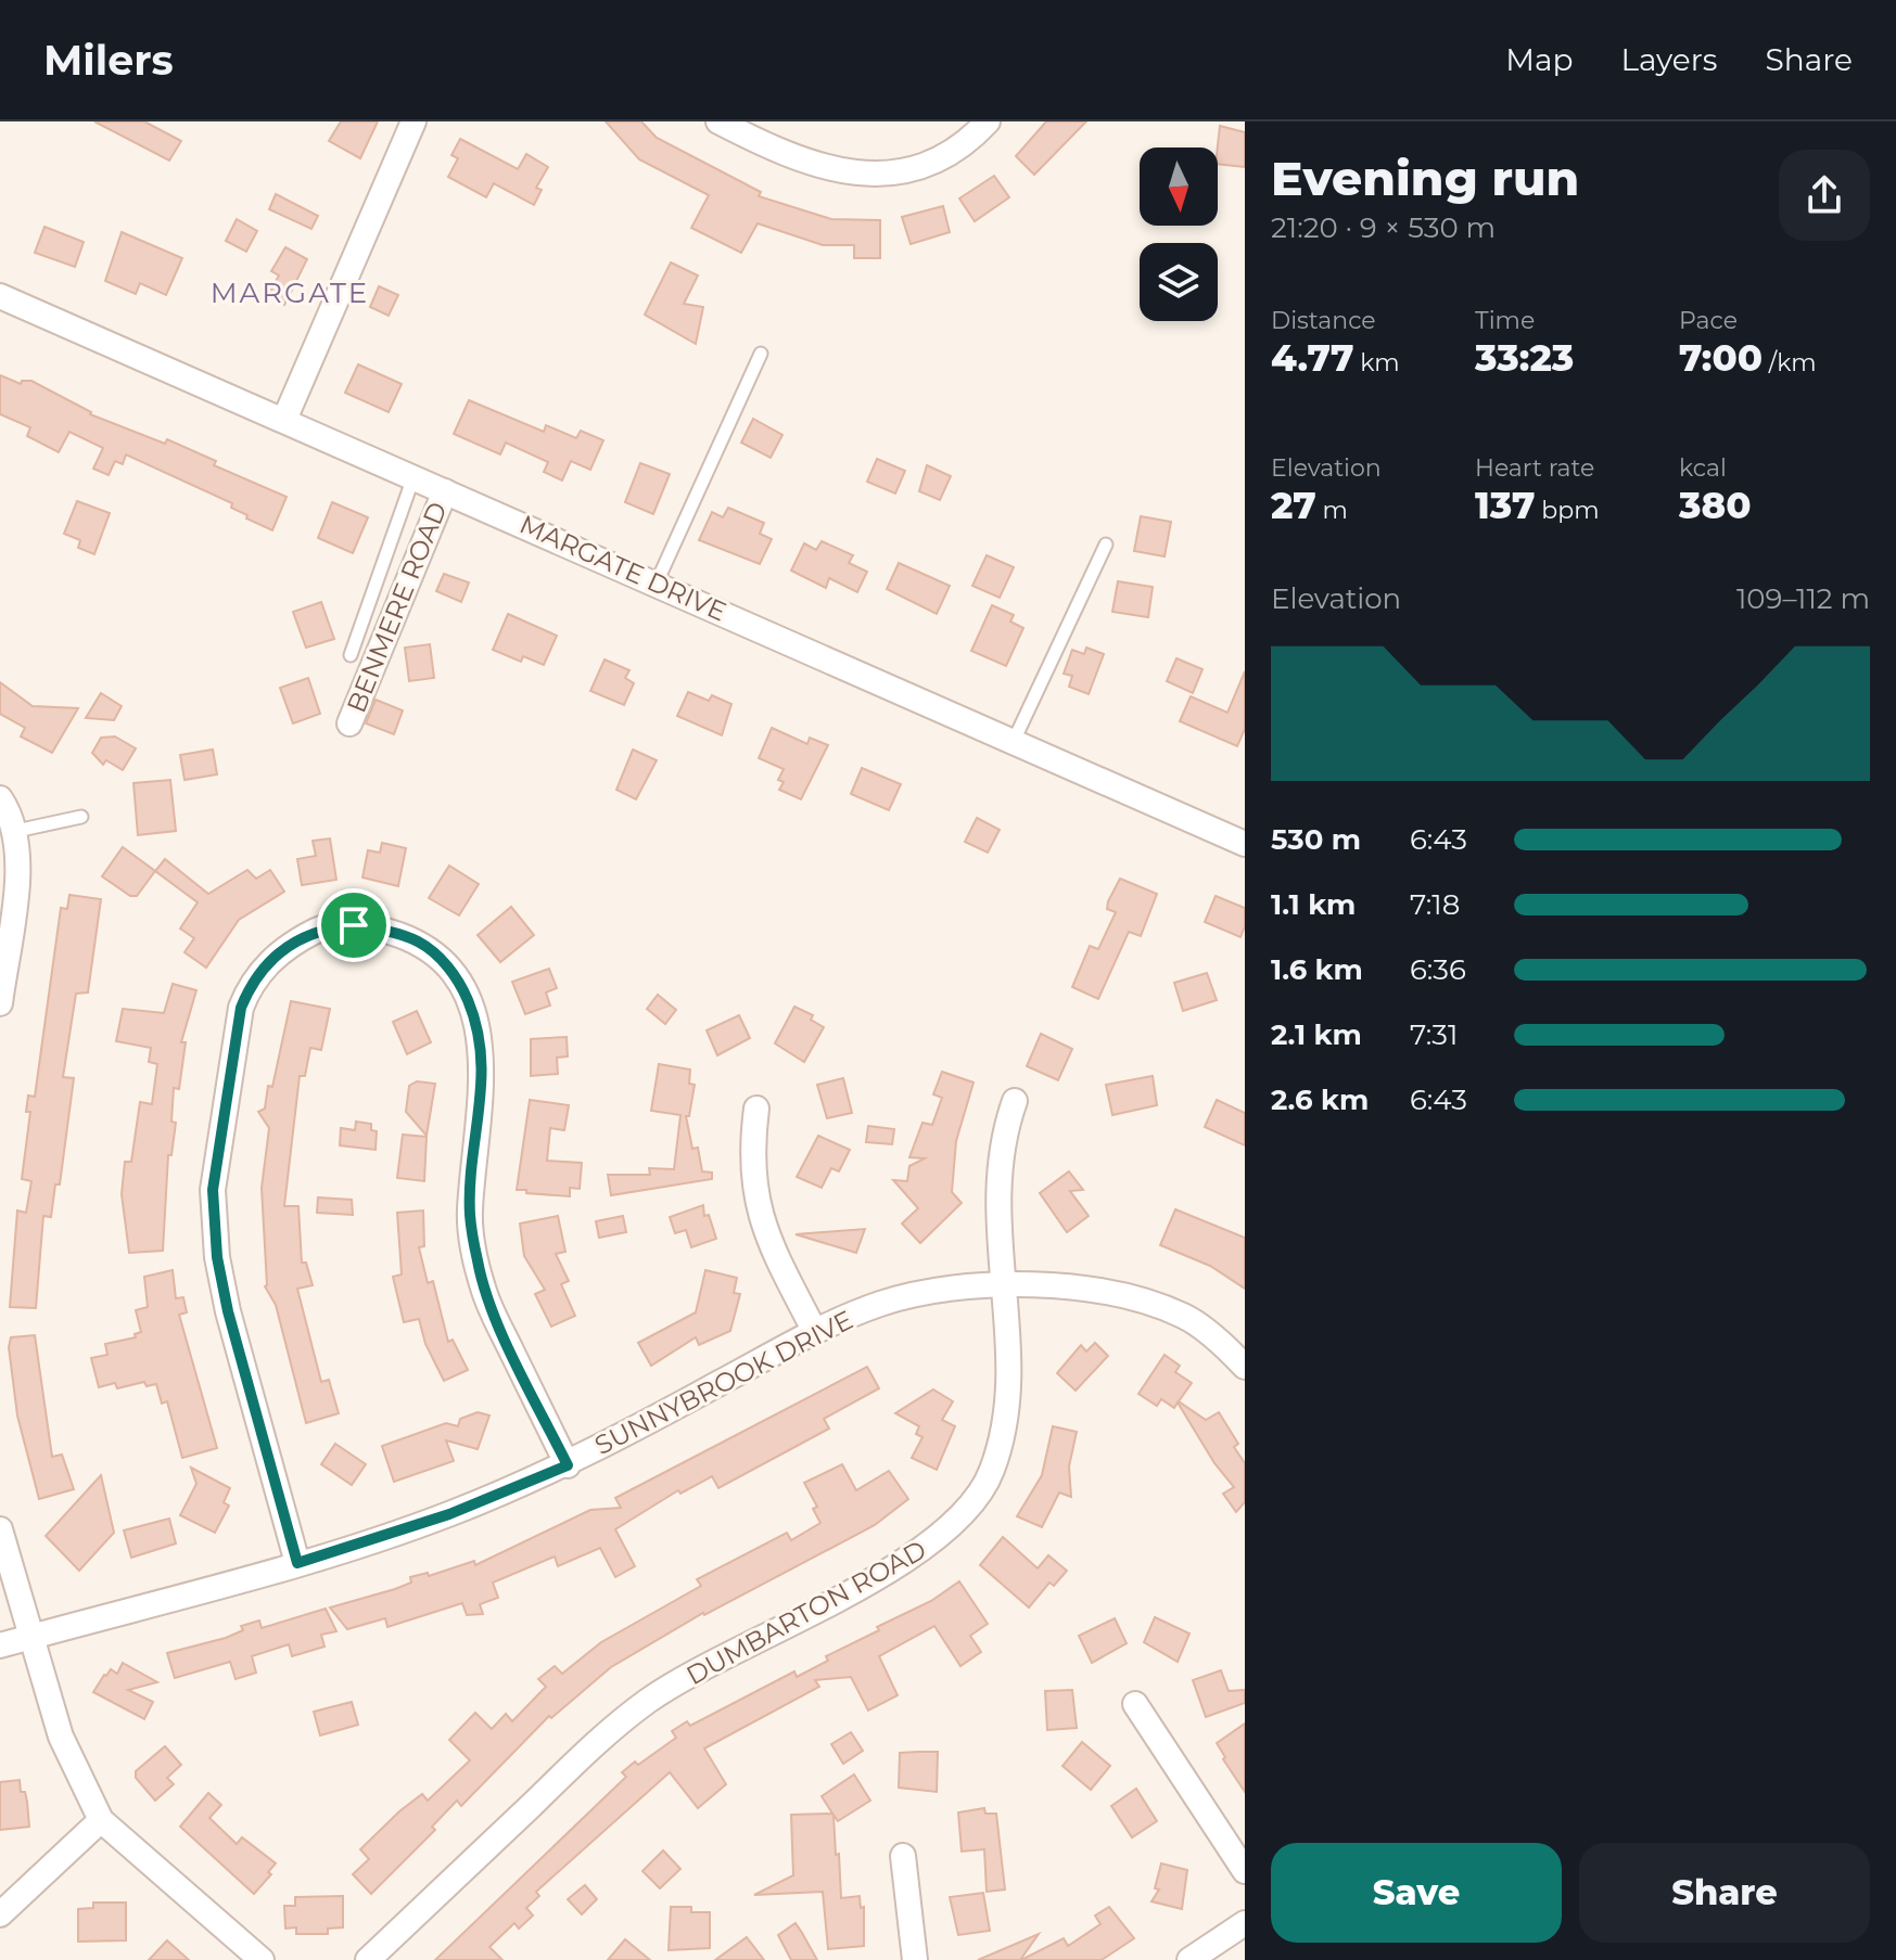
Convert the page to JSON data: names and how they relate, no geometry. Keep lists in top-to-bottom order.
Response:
{
  "streets": {
    "street": [
      "MARGATE DRIVE",
      "BENMERE ROAD",
      "SUNNYBROOK DRIVE",
      "DUMBARTON ROAD"
    ]
  },
  "crossings": [
    ["MARGATE DRIVE", "BENMERE ROAD"],
    ["SUNNYBROOK DRIVE", "DUMBARTON ROAD"]
  ],
  "districts": ["MARGATE"],
  "north": "bottom",
  "page": {
    "header": "Milers",
    "nav": ["Map", "Layers", "Share"],
    "heading": ["Evening run", "21:20 · 9 × 530 m"],
    "stats": [
      ["Distance", "4.77 km"],
      ["Time", "33:23"],
      ["Pace", "7:00 /km"],
      ["Elevation", "27 m"],
      ["Heart rate", "137 bpm"],
      ["kcal", "380"]
    ],
    "chart": ["Elevation", "109–112 m"],
    "list": [
      {
        "name": "530 m",
        "note": "6:43"
      },
      {
        "name": "1.1 km",
        "note": "7:18"
      },
      {
        "name": "1.6 km",
        "note": "6:36"
      },
      {
        "name": "2.1 km",
        "note": "7:31"
      },
      {
        "name": "2.6 km",
        "note": "6:43"
      }
    ],
    "buttons": ["Save", "Share"]
  }
}
